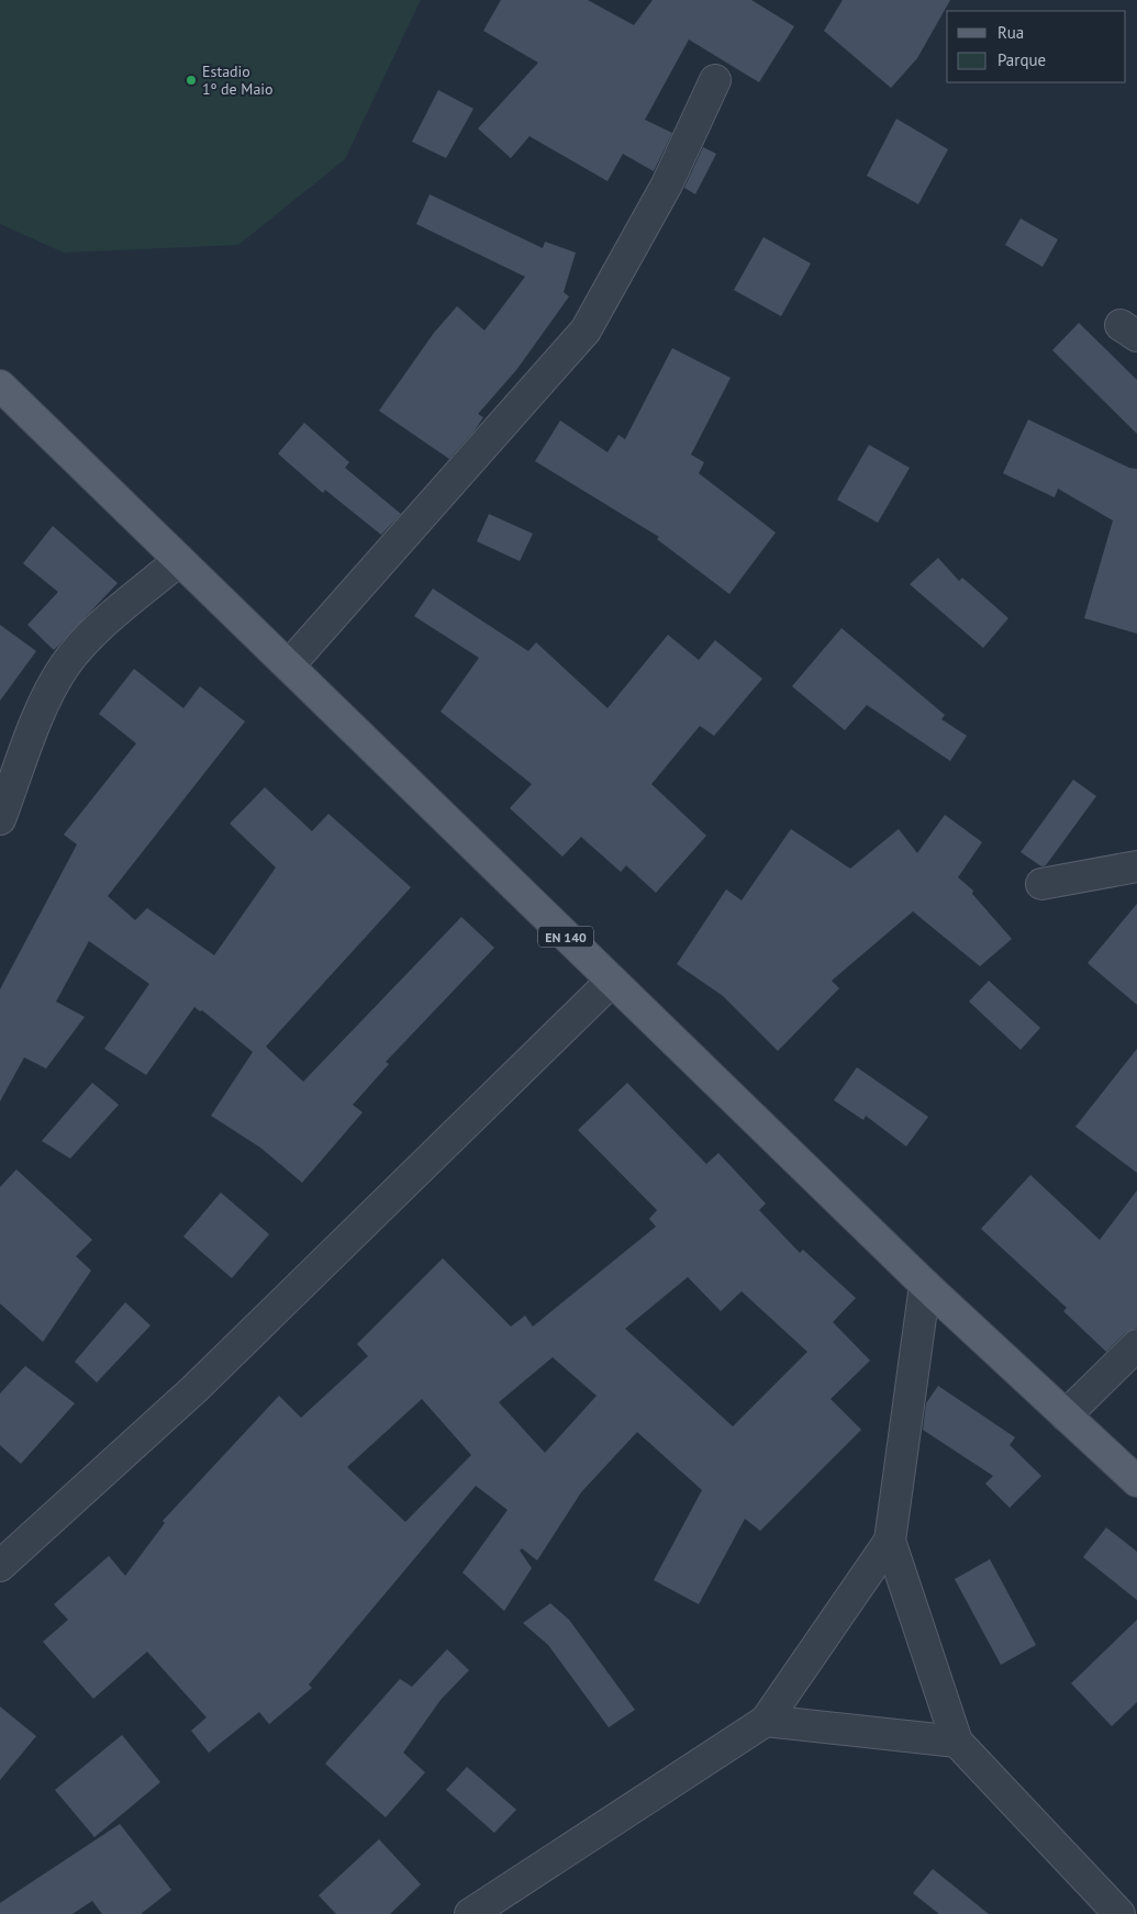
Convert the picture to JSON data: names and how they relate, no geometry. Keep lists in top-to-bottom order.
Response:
{
  "streets": {
    "main road": ["EN 140"]
  },
  "places": ["Estadio 1º de Maio"],
  "legend": ["Rua", "Parque"]
}
